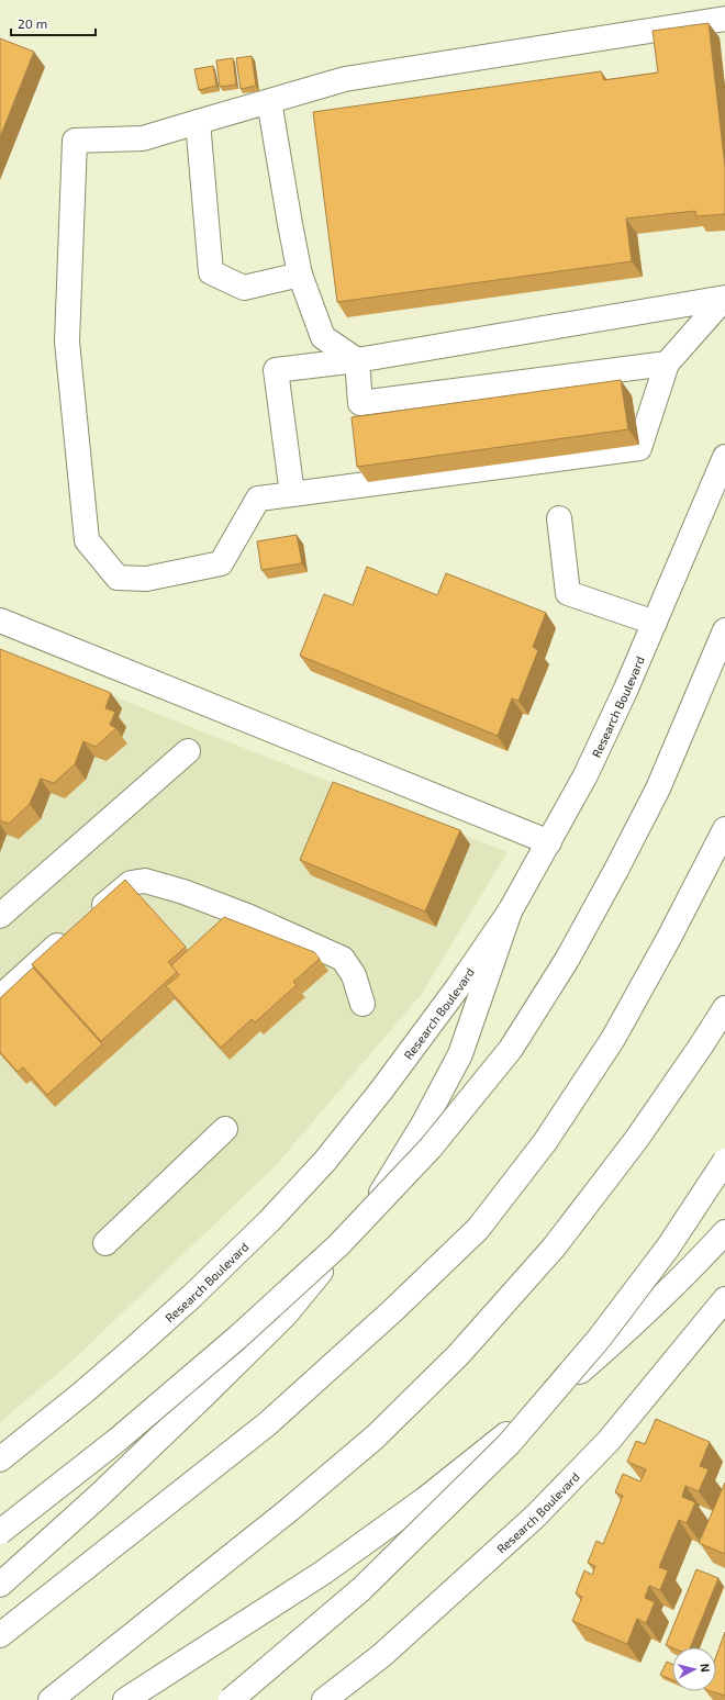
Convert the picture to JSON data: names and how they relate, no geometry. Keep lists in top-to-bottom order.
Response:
{
  "streets": {
    "main road": ["Research Boulevard"]
  },
  "scale_bar": "20 m",
  "north": "right"
}
